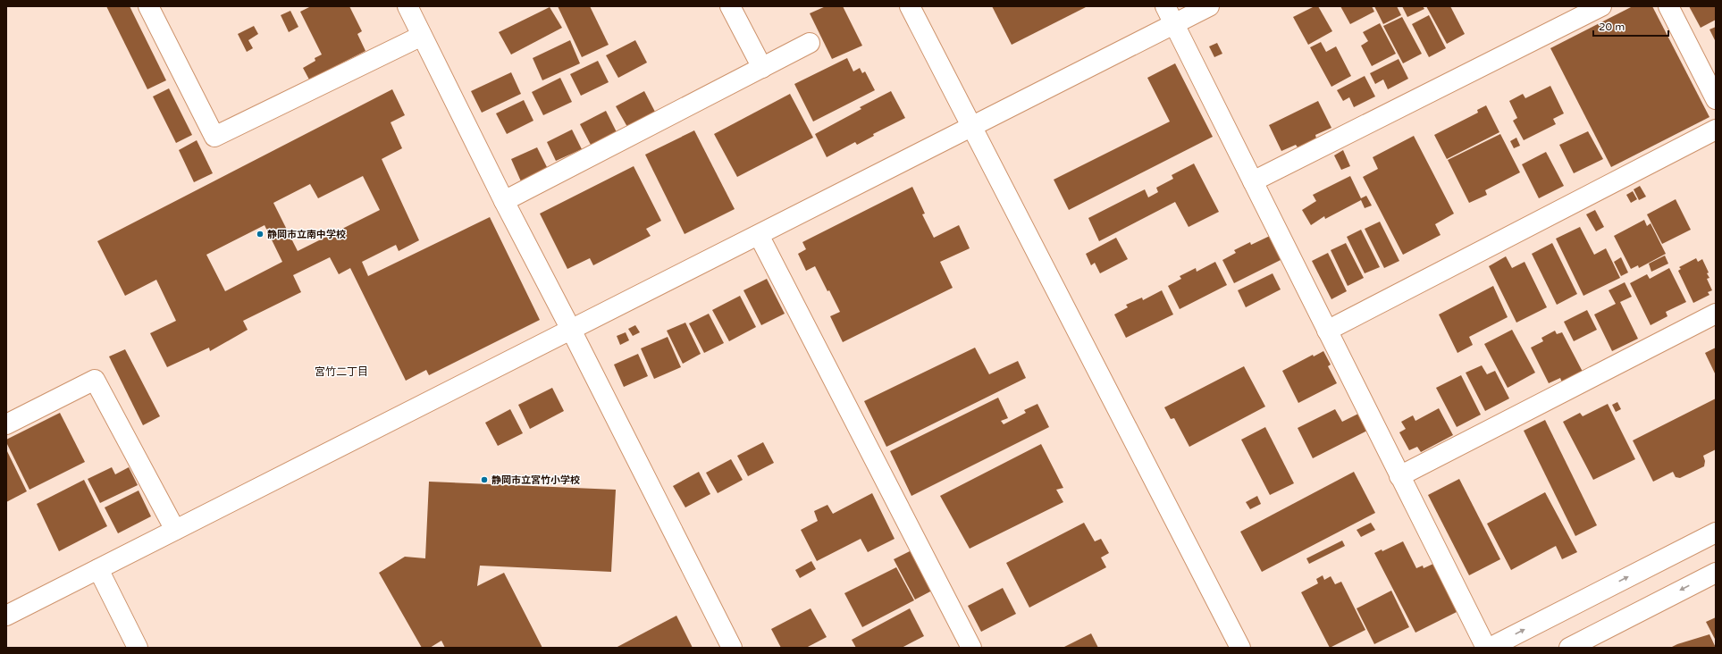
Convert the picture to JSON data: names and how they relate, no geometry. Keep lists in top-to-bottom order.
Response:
{
  "districts": ["宮竹二丁目"],
  "places": ["静岡市立南中学校", "静岡市立宮竹小学校"],
  "scale_bar": "20 m"
}
